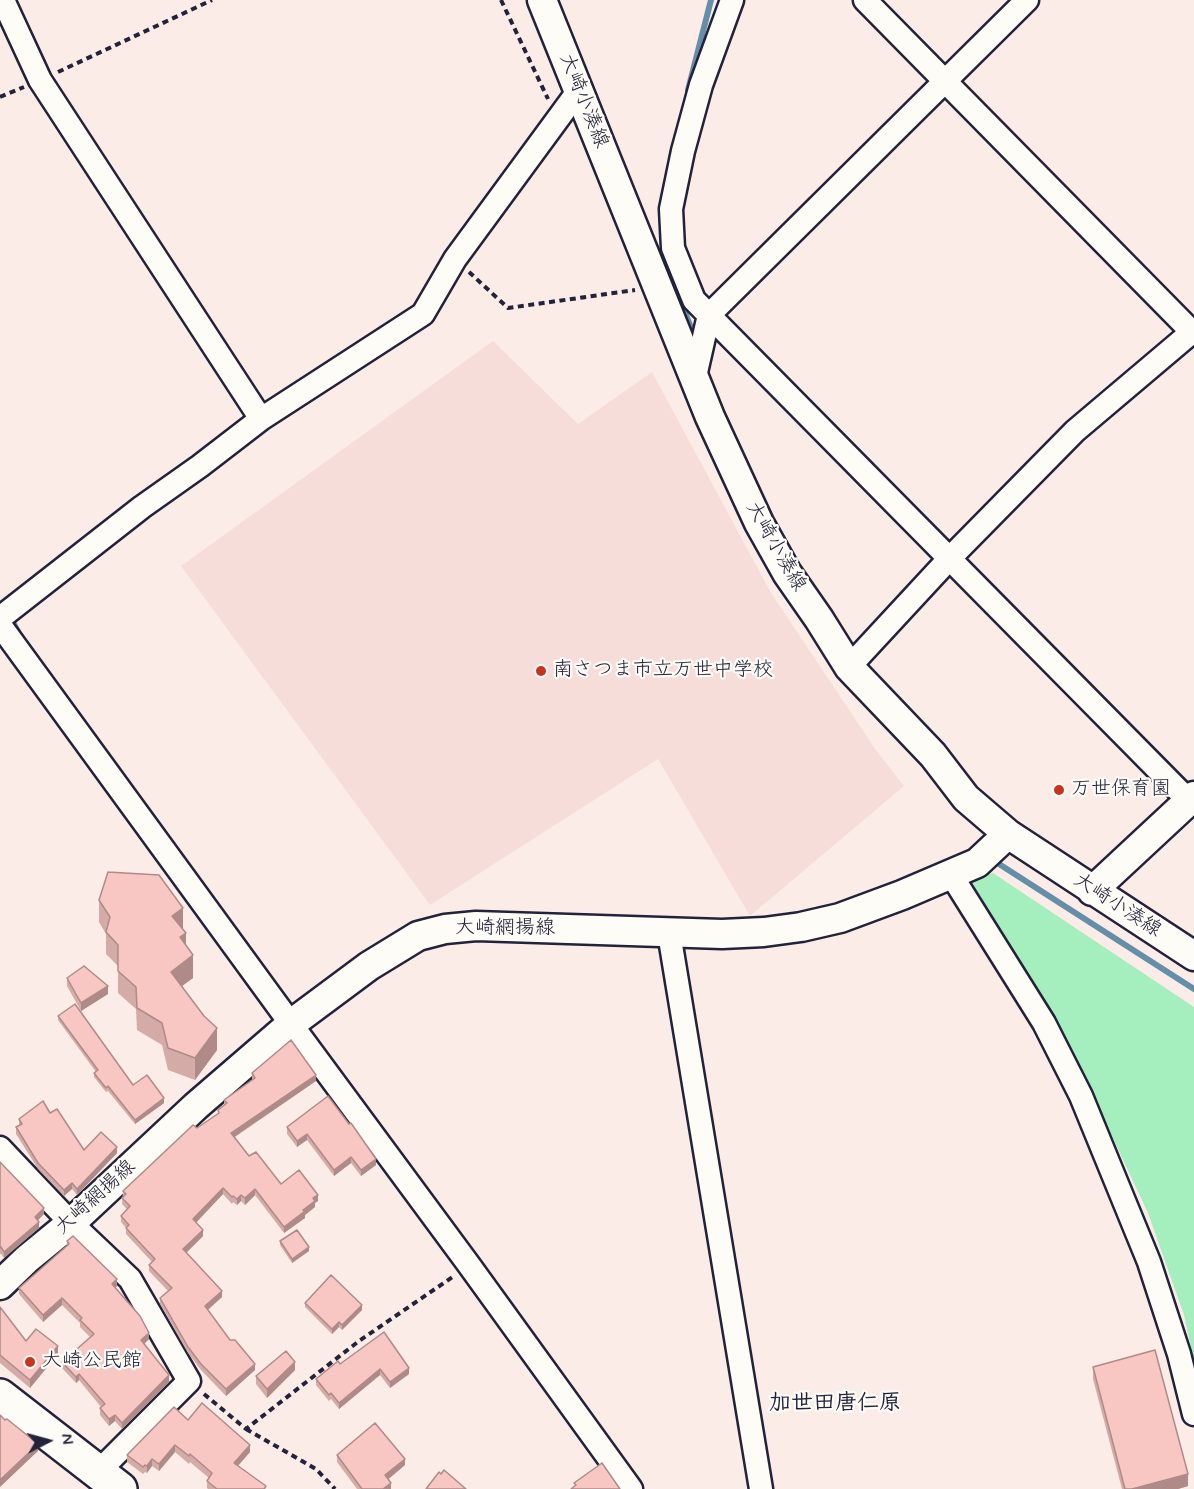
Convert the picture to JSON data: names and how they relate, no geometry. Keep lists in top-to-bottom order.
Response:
{
  "streets": {
    "street": ["大崎小湊線", "大崎網揚線"]
  },
  "crossings": [
    ["大崎小湊線", "大崎網揚線"]
  ],
  "districts": ["加世田唐仁原"],
  "places": ["南さつま市立万世中学校", "万世保育園", "大崎公民館"],
  "north": "right"
}
